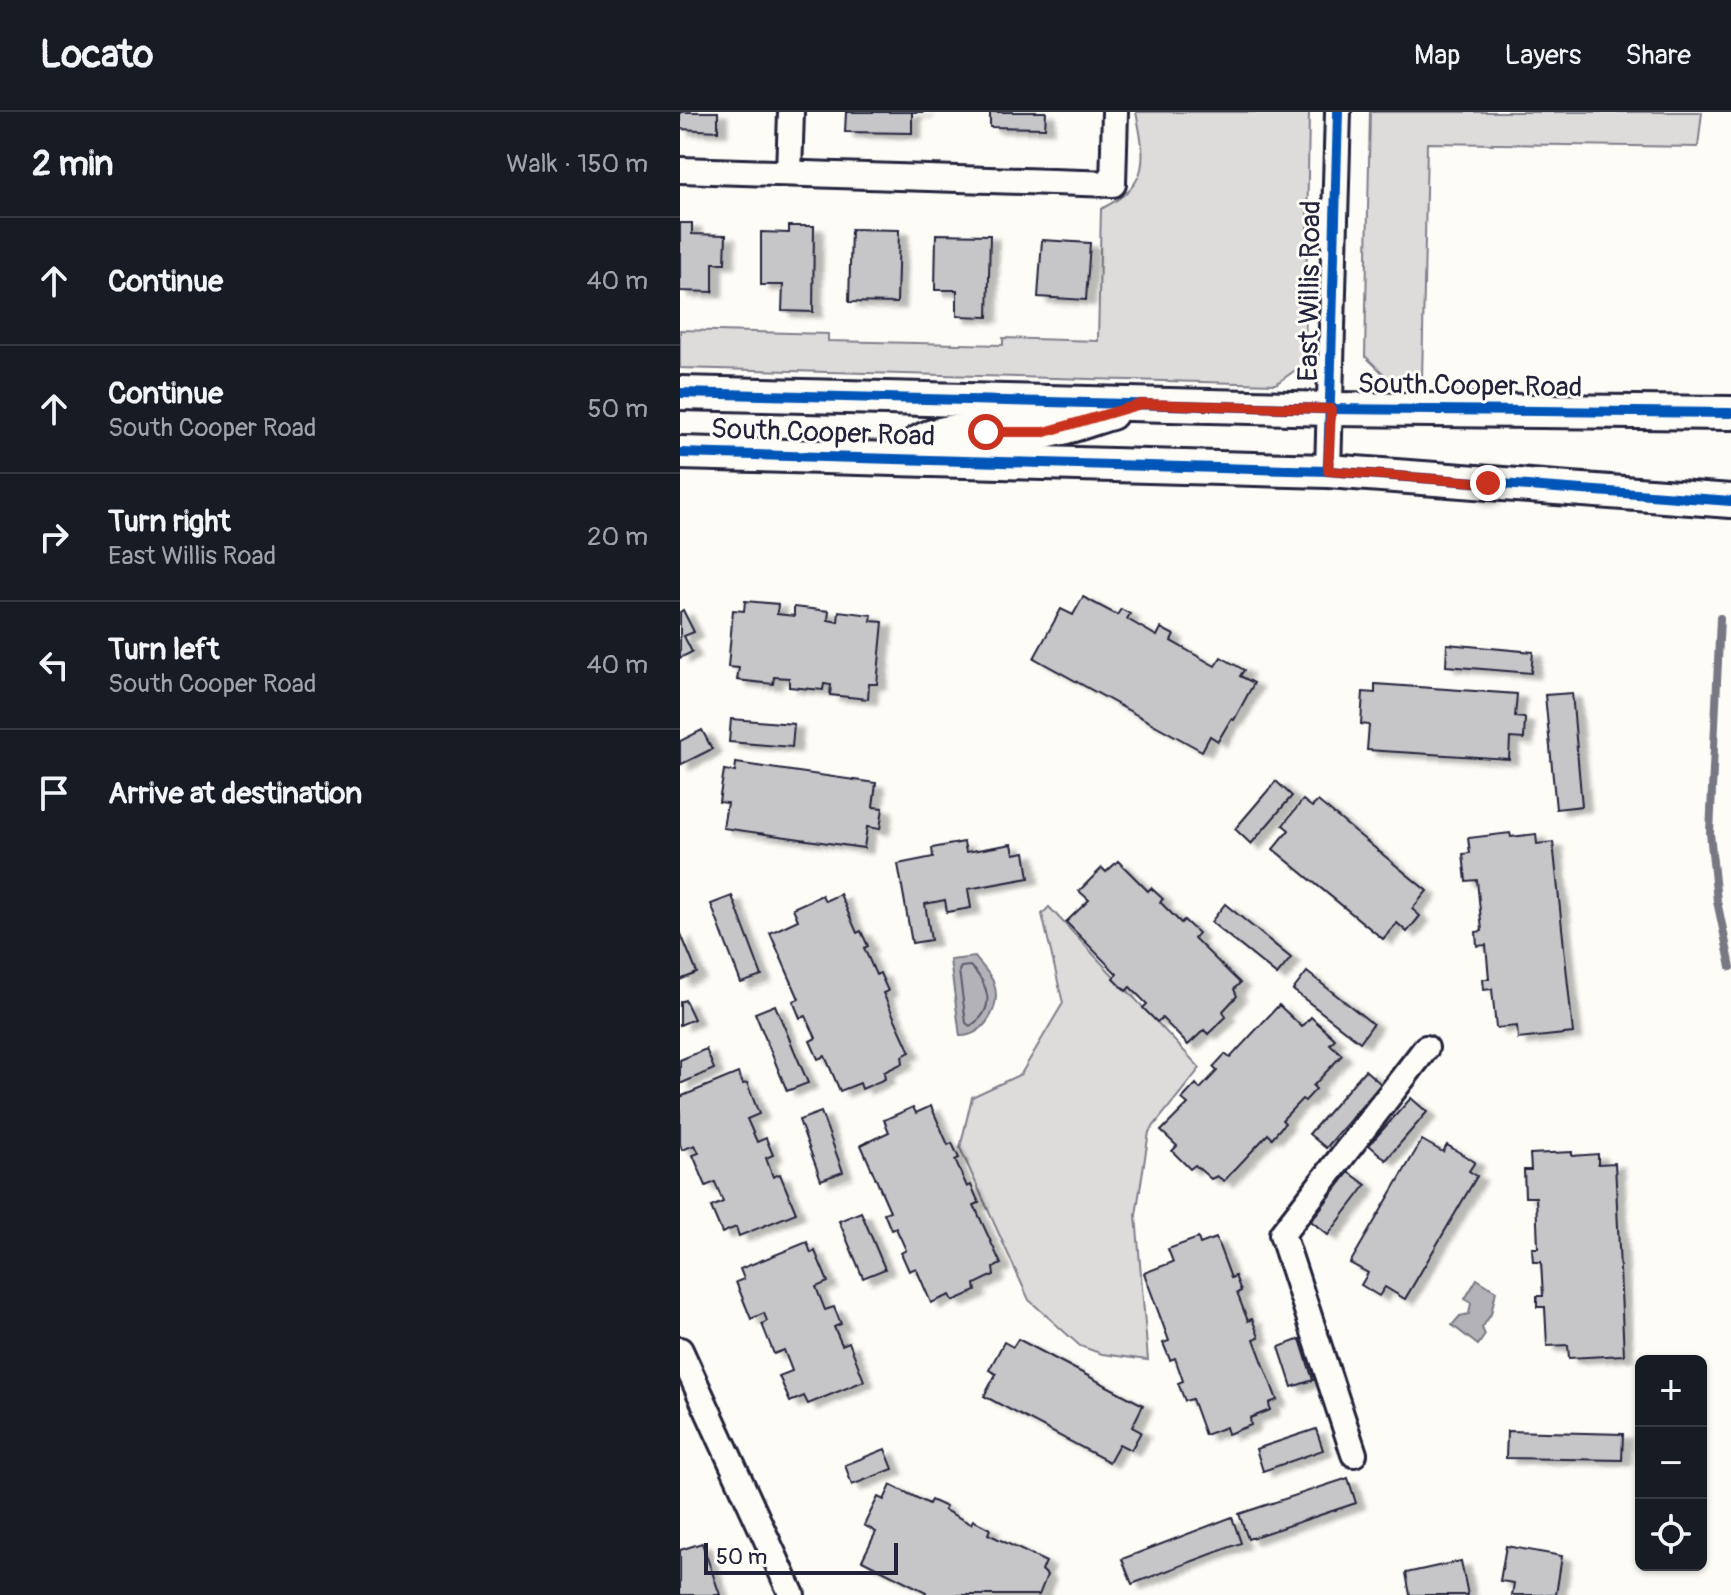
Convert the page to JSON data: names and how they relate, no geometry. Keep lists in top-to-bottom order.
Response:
{
  "streets": {
    "main road": ["South Cooper Road"],
    "street": ["East Willis Road"]
  },
  "crossings": [
    ["East Willis Road", "South Cooper Road"]
  ],
  "scale_bar": "50 m",
  "page": {
    "header": "Locato",
    "nav": ["Map", "Layers", "Share"],
    "heading": ["2 min", "Walk · 150 m"],
    "list": [
      ["Continue", "40 m"],
      ["Continue", "South Cooper Road", "50 m"],
      ["Turn right", "East Willis Road", "20 m"],
      ["Turn left", "South Cooper Road", "40 m"],
      "Arrive at destination"
    ],
    "map_buttons": ["+", "−"],
    "scale": "50 m"
  }
}
